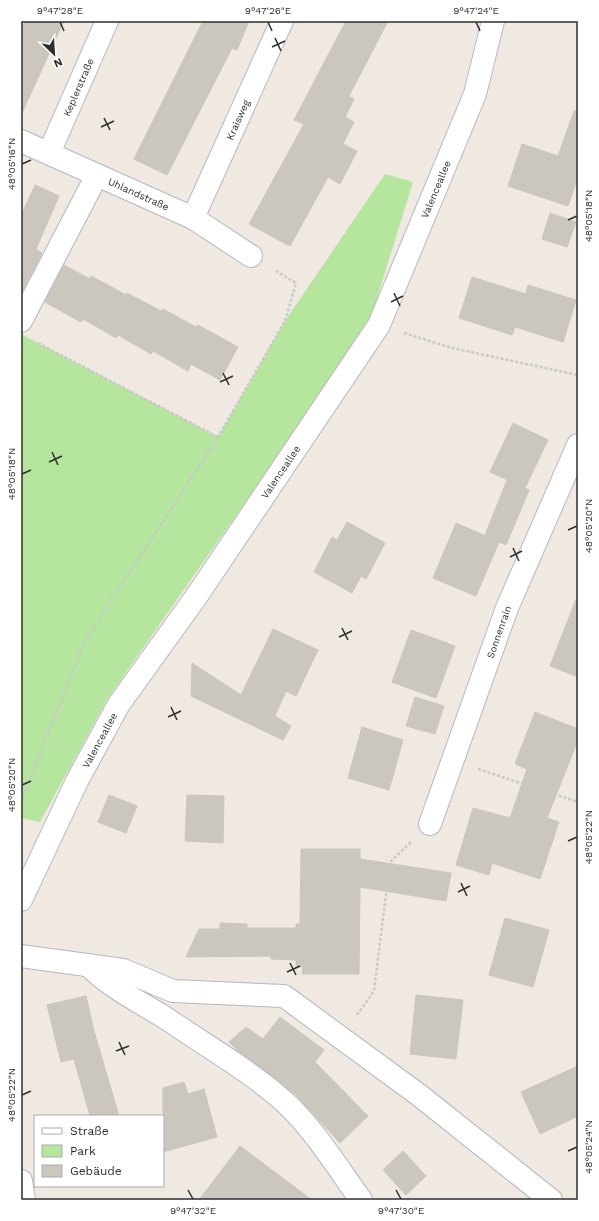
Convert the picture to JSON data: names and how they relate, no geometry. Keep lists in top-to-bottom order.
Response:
{
  "streets": {
    "street": [
      "Keplerstraße",
      "Kraisweg",
      "Valenceallee",
      "Uhlandstraße",
      "Sonnenrain"
    ]
  },
  "crossings": [
    ["Keplerstraße", "Uhlandstraße"],
    ["Kraisweg", "Uhlandstraße"]
  ],
  "legend": ["Straße", "Park", "Gebäude"],
  "north": "bottom right",
  "coordinates": [
    "9°47'28\"E",
    "9°47'26\"E",
    "9°47'24\"E",
    "48°05'16\"N",
    "48°05'18\"N",
    "48°05'20\"N",
    "48°05'22\"N",
    "48°05'24\"N",
    "9°47'32\"E",
    "9°47'30\"E"
  ]
}
